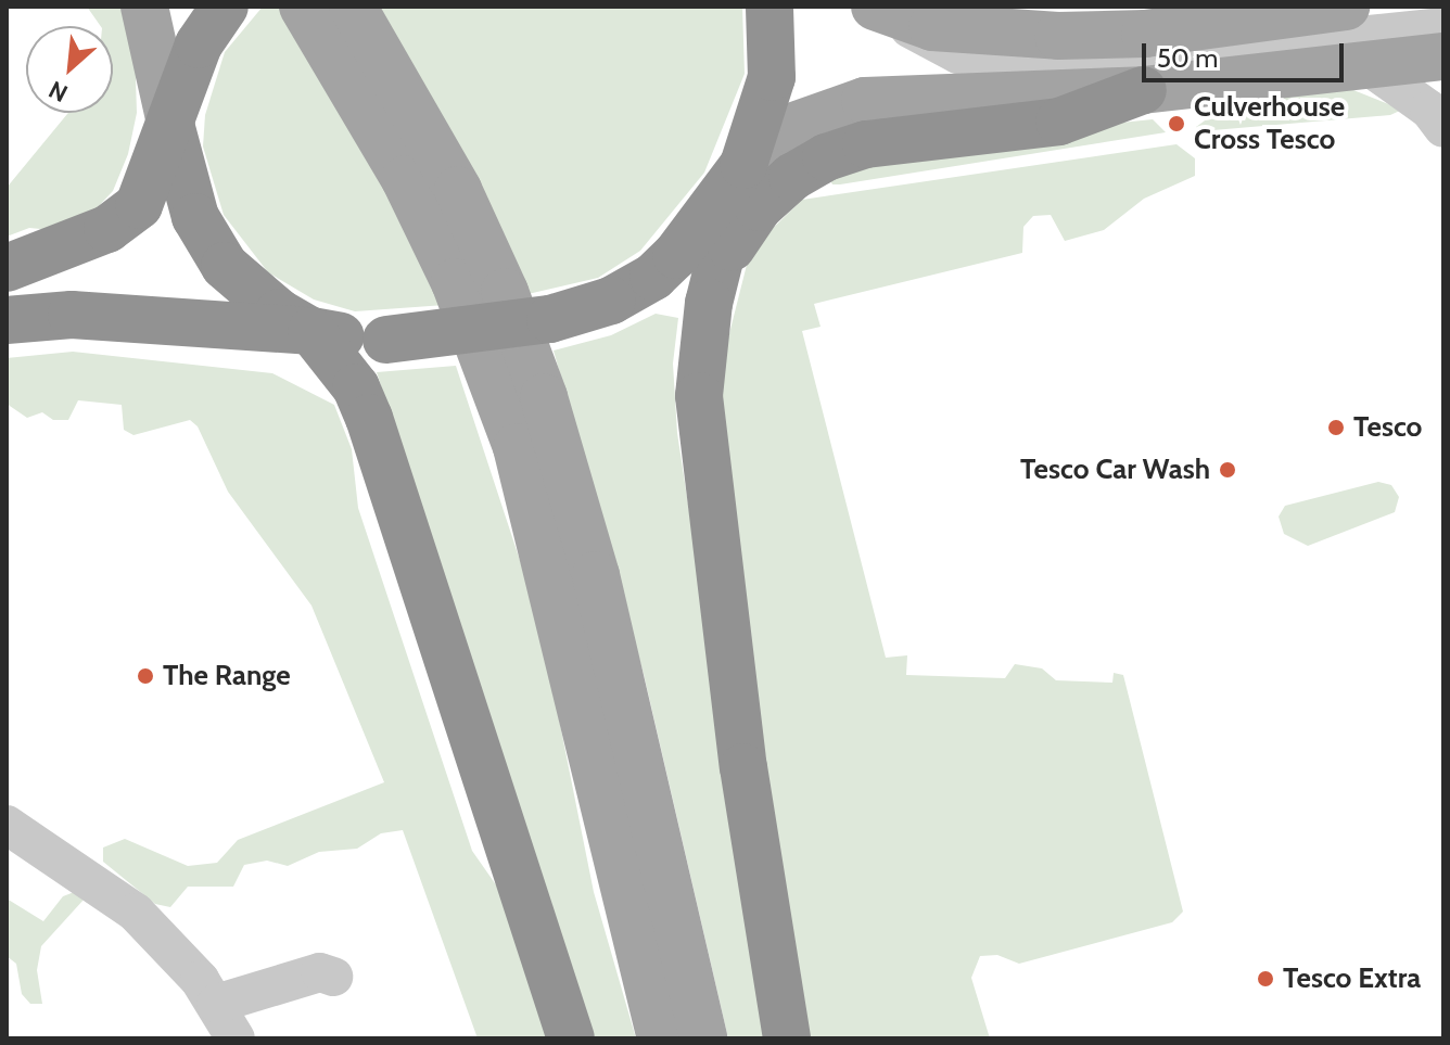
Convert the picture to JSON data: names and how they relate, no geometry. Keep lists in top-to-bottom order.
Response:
{
  "places": [
    "Culverhouse Cross Tesco",
    "Tesco",
    "Tesco Car Wash",
    "The Range",
    "Tesco Extra"
  ],
  "scale_bar": "50 m",
  "north": "bottom left"
}
